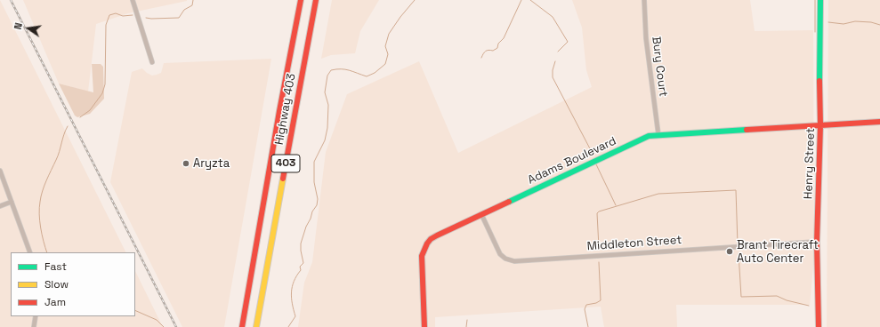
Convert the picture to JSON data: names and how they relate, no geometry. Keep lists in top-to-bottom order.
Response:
{
  "streets": {
    "main road": [
      "Highway 403",
      "Adams Boulevard",
      "403",
      "Henry Street"
    ],
    "street": ["Bury Court", "Middleton Street"]
  },
  "crossings": [
    ["Bury Court", "Adams Boulevard"],
    ["Adams Boulevard", "Henry Street"],
    ["Adams Boulevard", "Middleton Street"],
    ["Henry Street", "Middleton Street"]
  ],
  "places": ["Aryzta", "Brant Tirecraft Auto Center"],
  "legend": ["Fast", "Slow", "Jam"],
  "north": "left"
}
